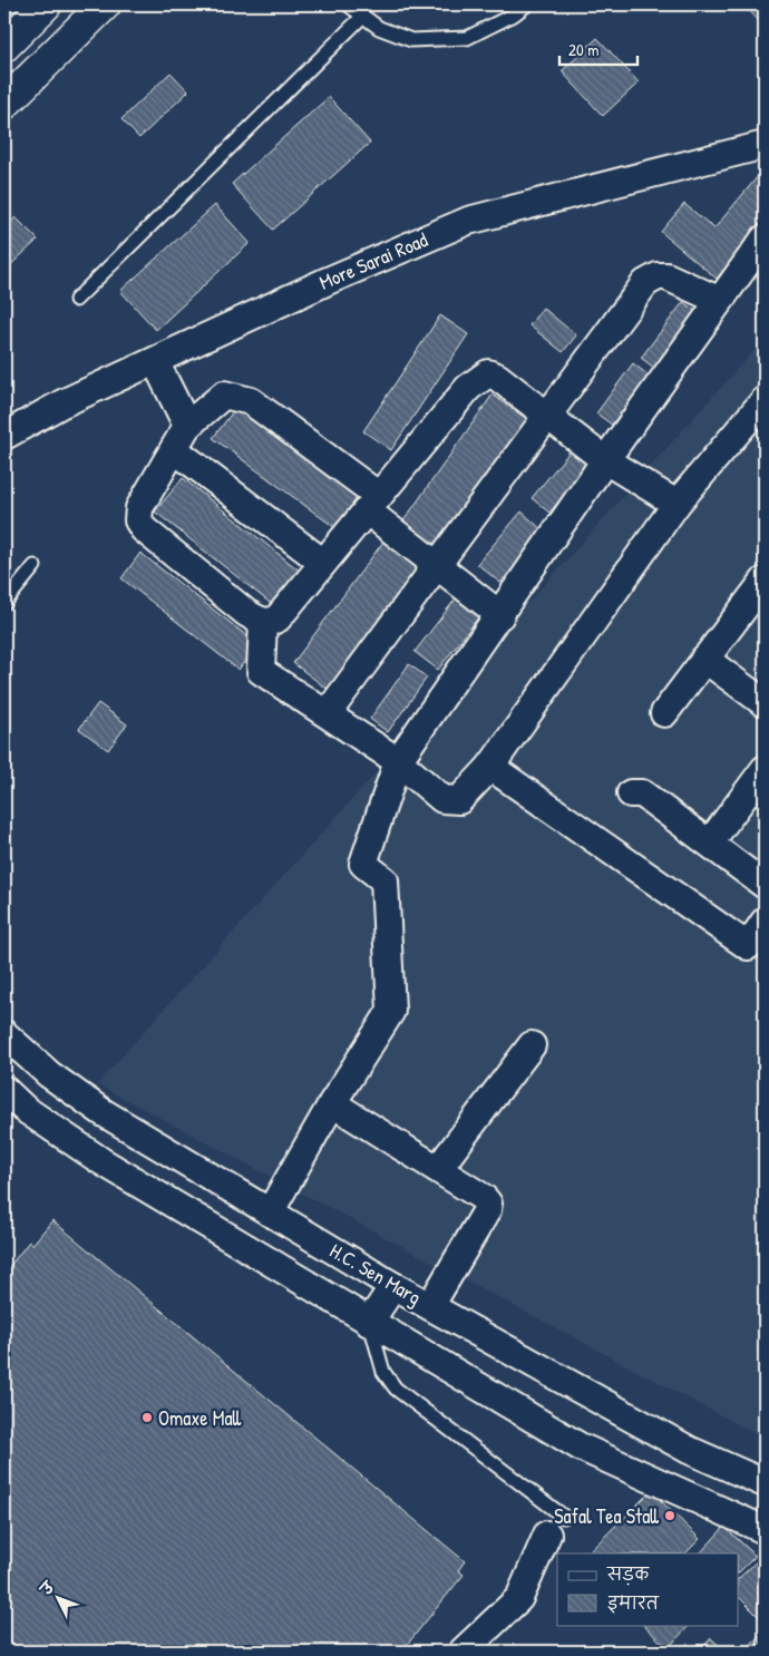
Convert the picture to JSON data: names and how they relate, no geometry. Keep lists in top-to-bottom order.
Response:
{
  "streets": {
    "street": ["More Sarai Road", "H.C. Sen Marg"]
  },
  "places": ["Omaxe Mall", "Safal Tea Stall"],
  "legend": ["सड़क", "इमारत"],
  "scale_bar": "20 m",
  "north": "top left"
}
